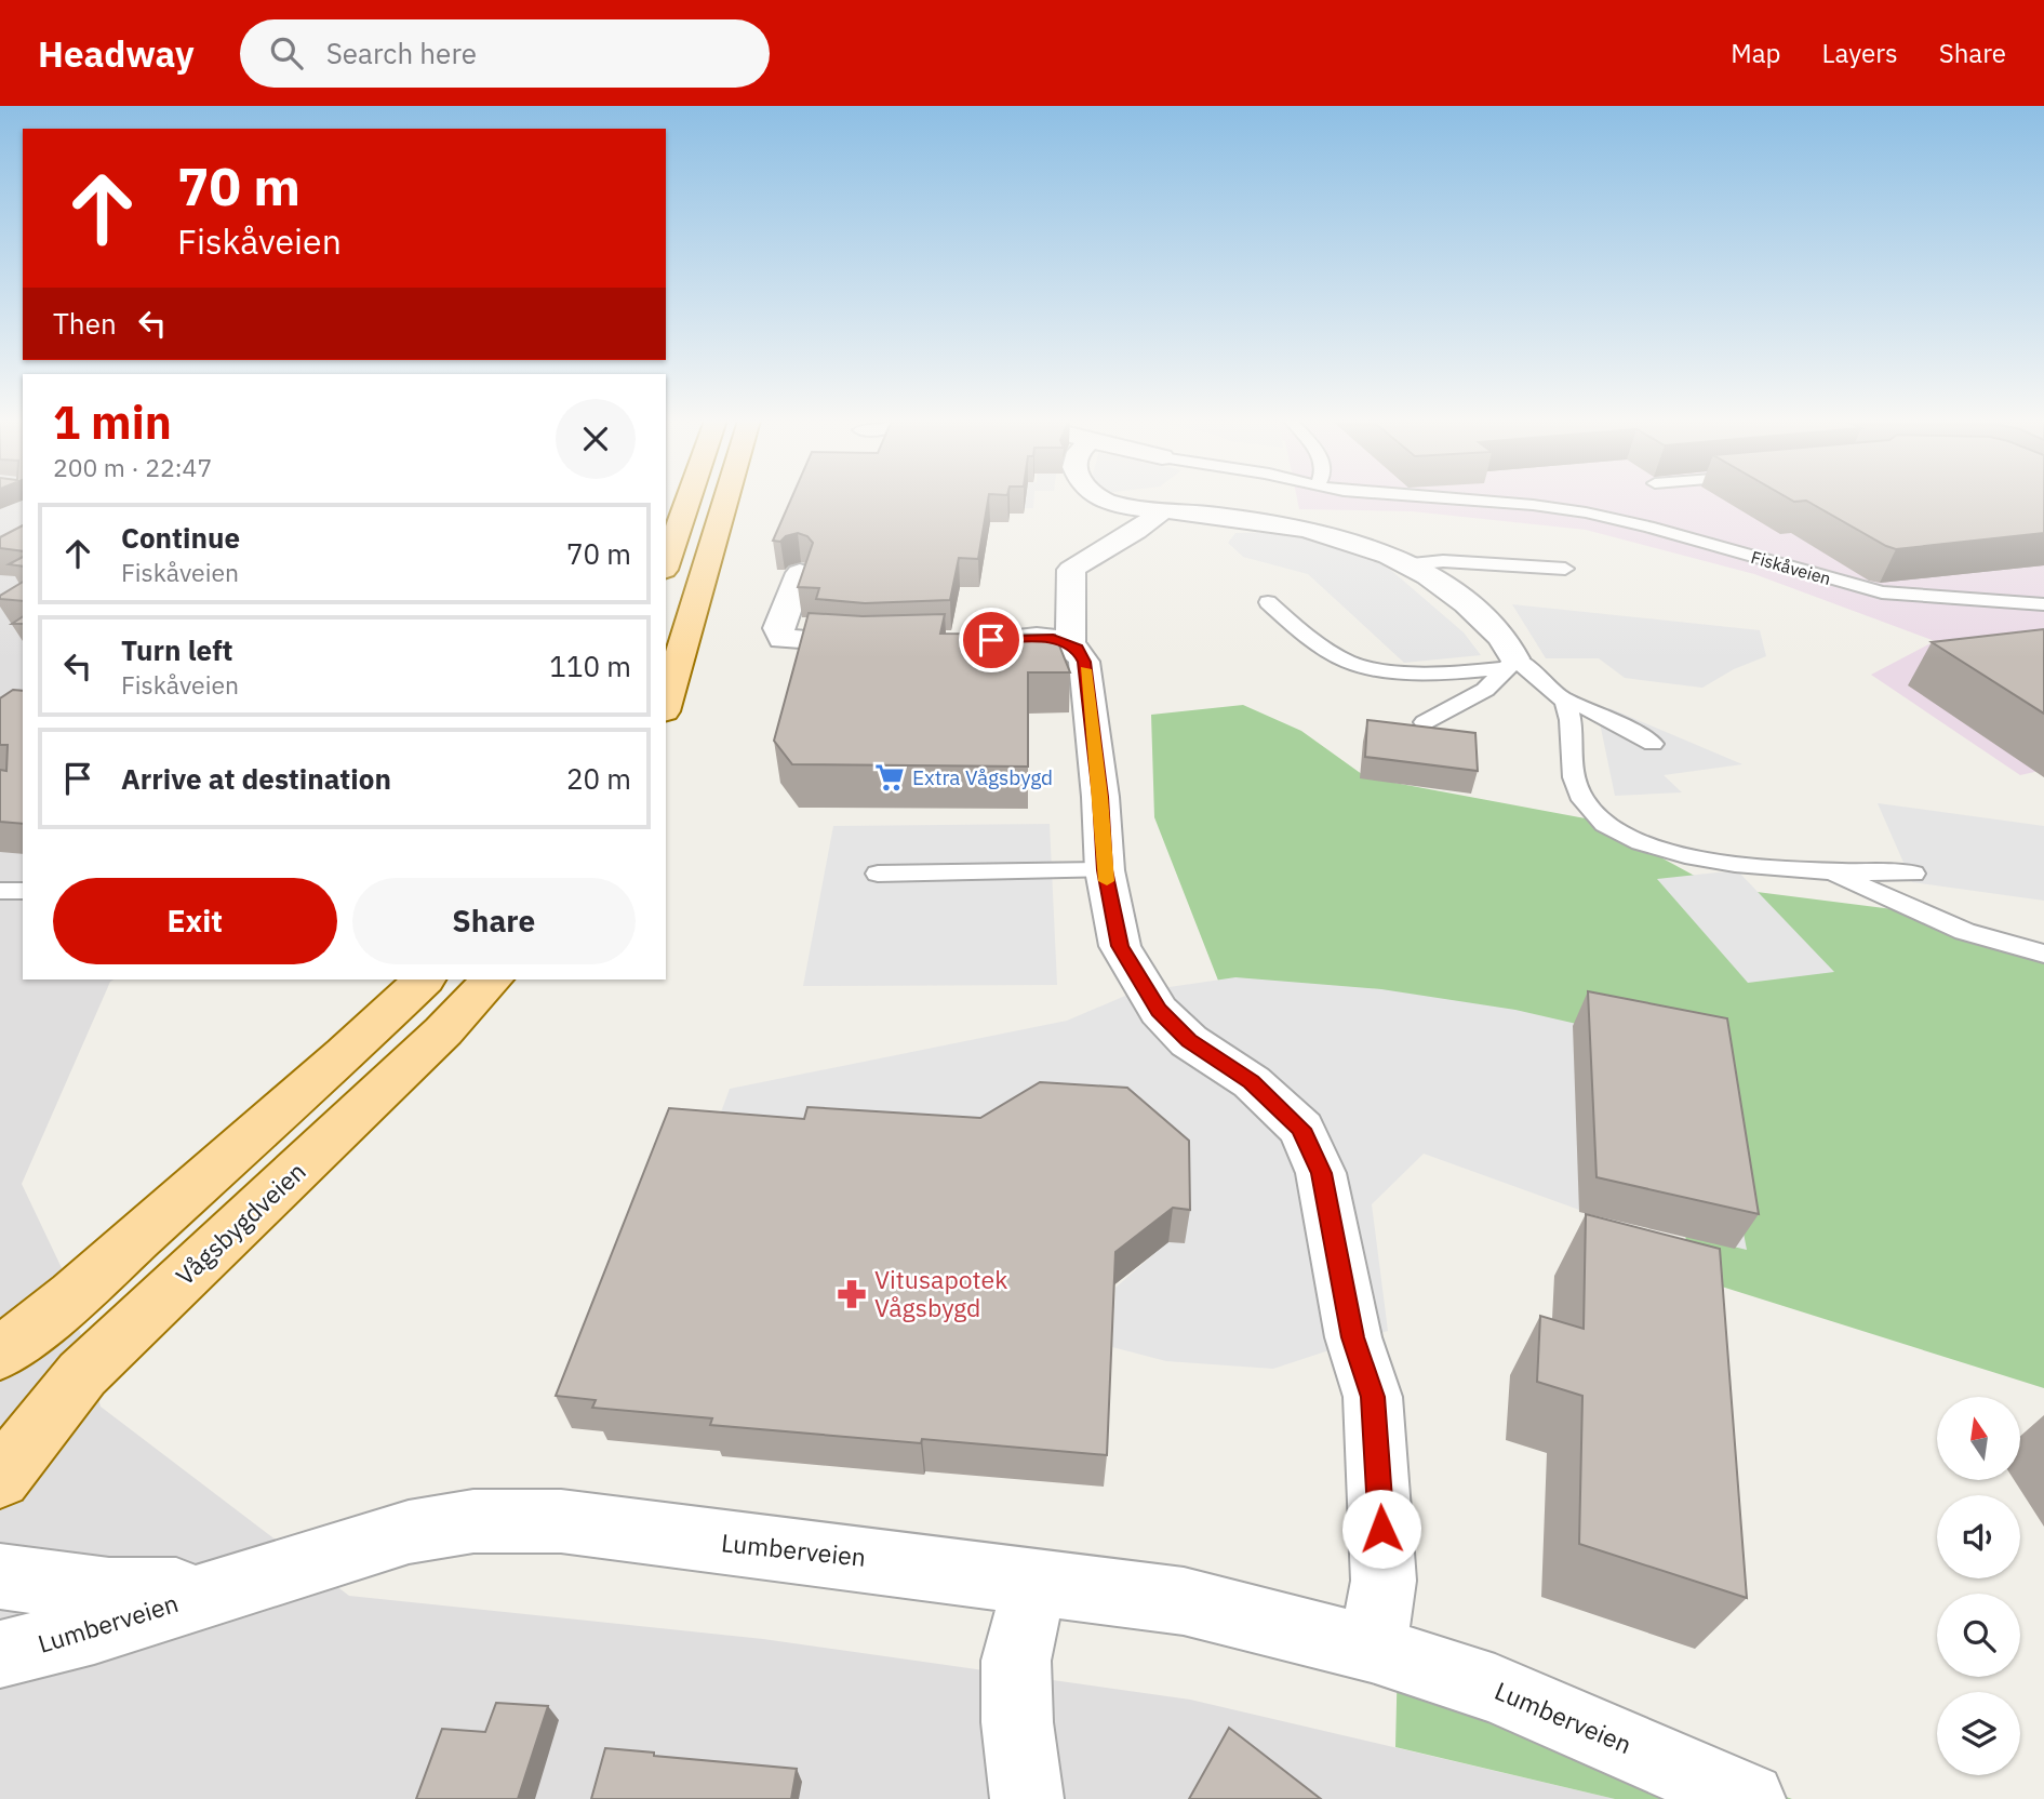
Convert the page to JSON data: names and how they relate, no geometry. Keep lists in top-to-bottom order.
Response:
{
  "streets": {
    "main road": ["Vågsbygdveien"],
    "street": ["Lumberveien"],
    "lane": ["Fiskåveien"]
  },
  "places": {
    "supermarket": ["Extra Vågsbygd"],
    "pharmacy": ["Vitusapotek Vågsbygd"]
  },
  "north": "top",
  "page": {
    "header": "Headway",
    "search": "Search here",
    "nav": ["Map", "Layers", "Share"],
    "turn": ["70 m", "Fiskåveien"],
    "then": "Then",
    "heading": ["1 min", "200 m · 22:47"],
    "list": [
      {
        "name": "Continue",
        "note": "Fiskåveien",
        "value": "70 m"
      },
      {
        "name": "Turn left",
        "note": "Fiskåveien",
        "value": "110 m"
      },
      {
        "name": "Arrive at destination",
        "value": "20 m"
      }
    ],
    "buttons": ["Exit", "Share"]
  }
}
